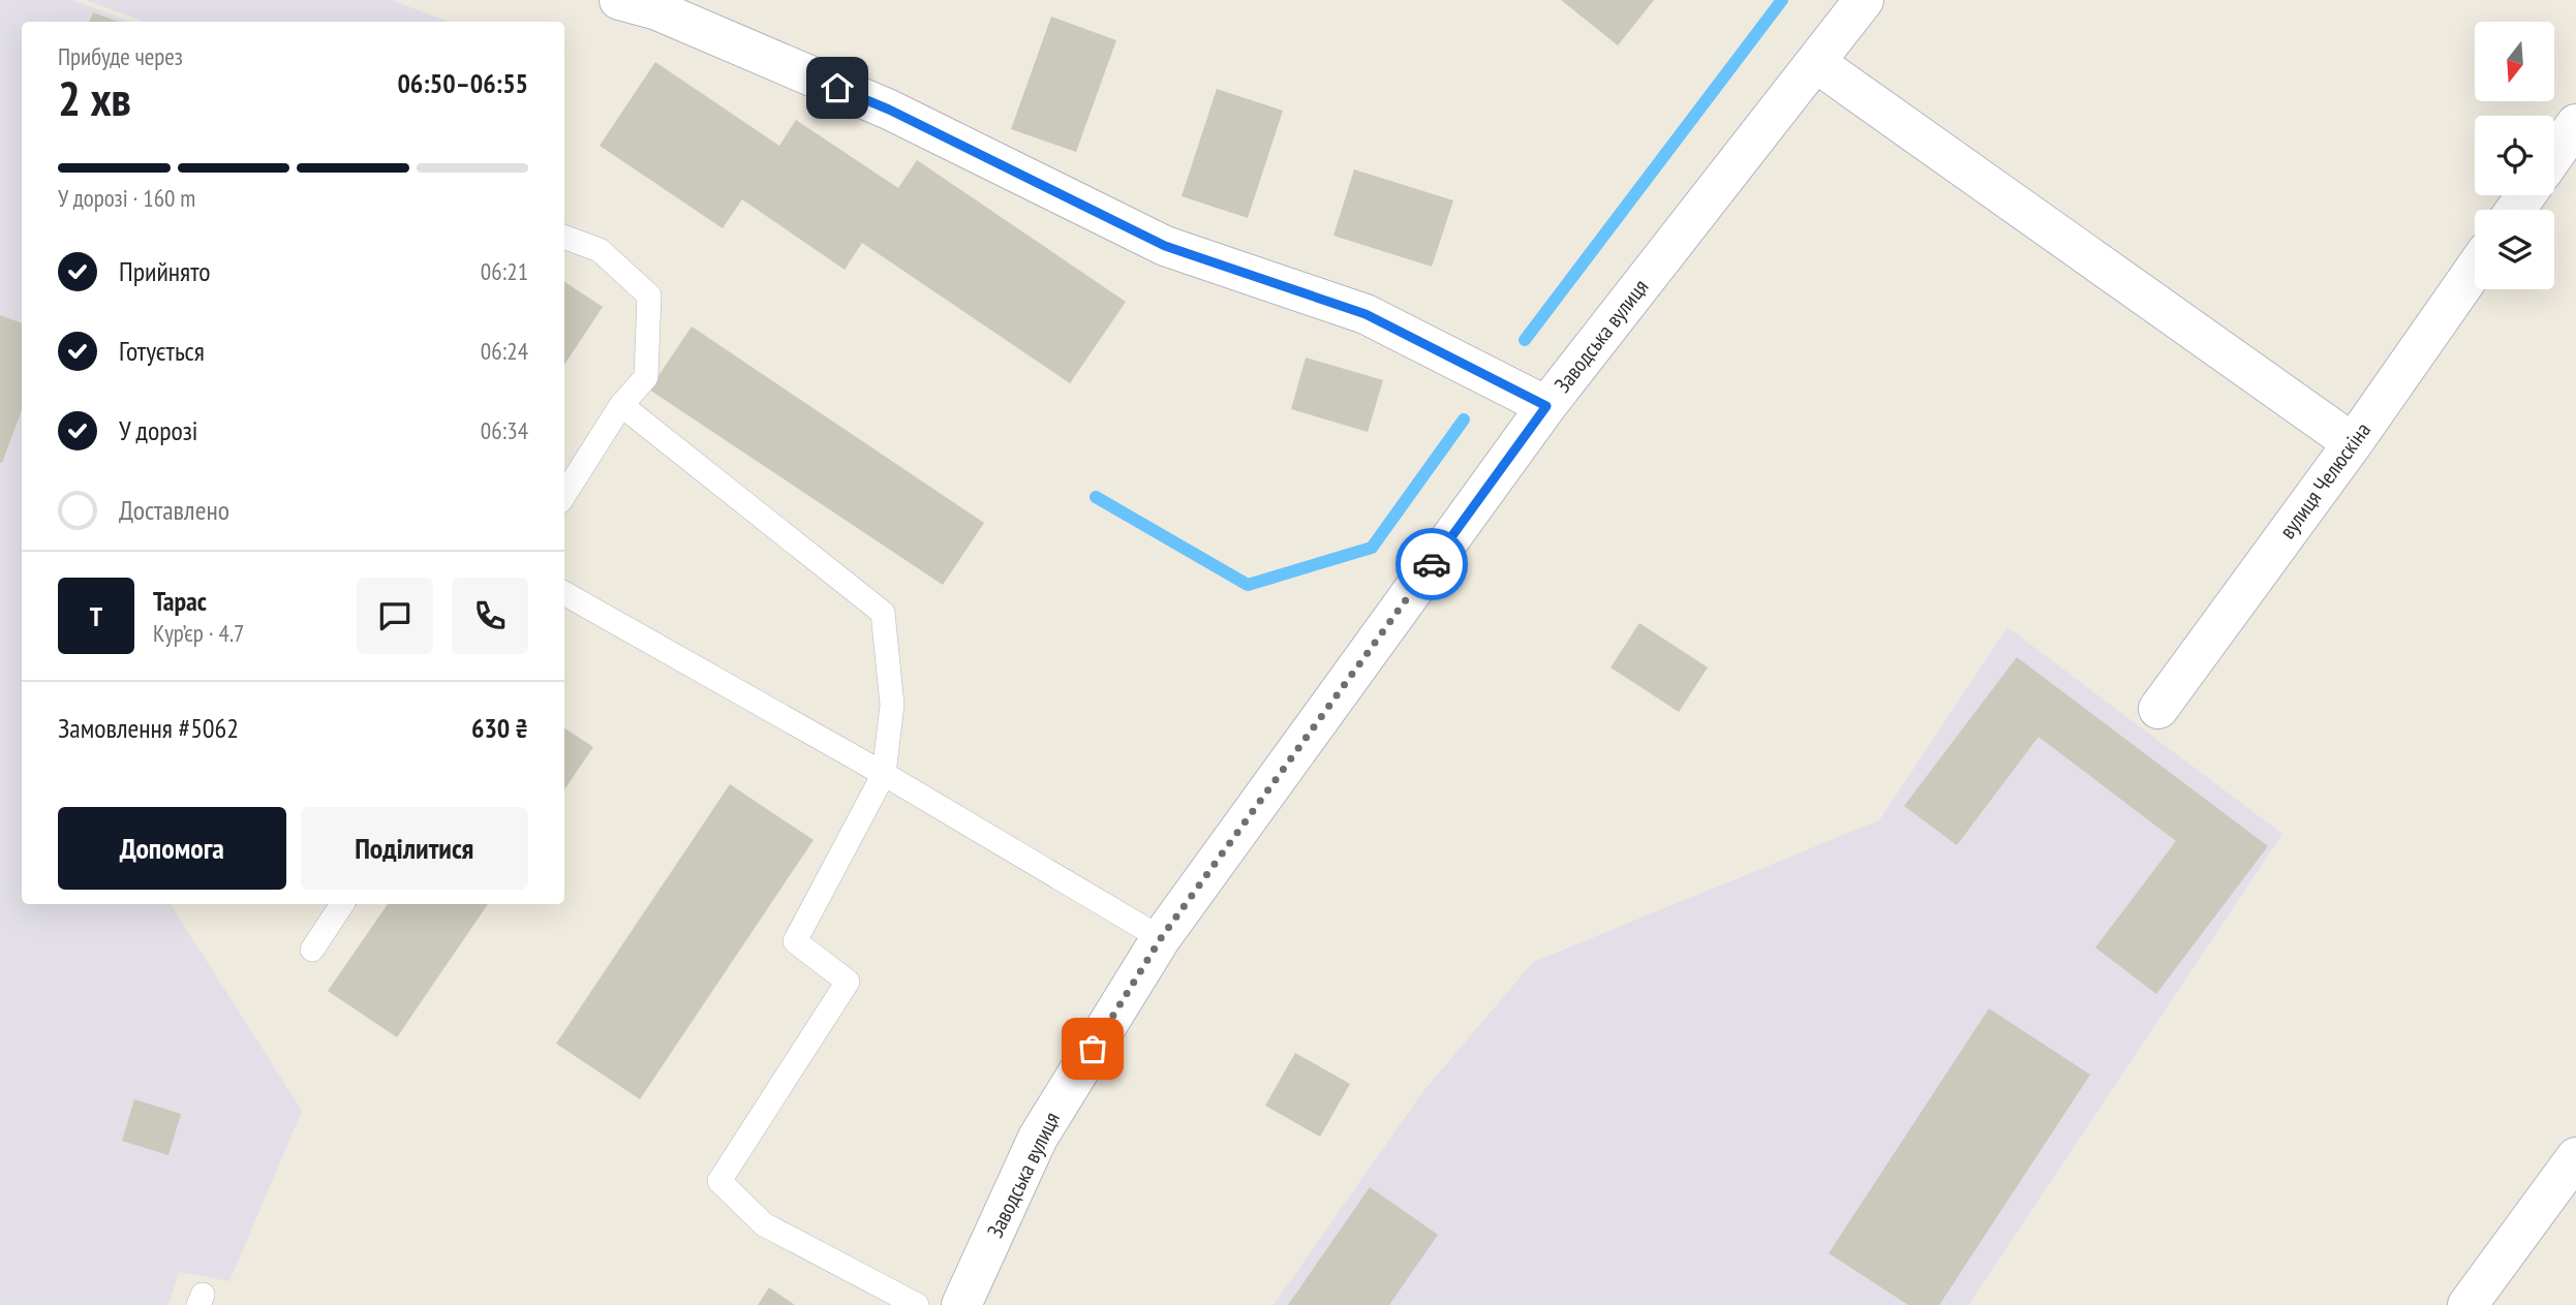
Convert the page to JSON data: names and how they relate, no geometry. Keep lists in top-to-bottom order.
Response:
{
  "streets": {
    "street": ["Заводська вулиця", "вулиця Челюскіна"]
  },
  "north": "bottom",
  "page": {
    "heading": ["2 хв", "Прибуде через", "06:50–06:55"],
    "panel": [
      "Тарас",
      "Кур’єр · 4.7",
      "Замовлення #5062",
      "630 ₴"
    ],
    "bar": "У дорозі · 160 m",
    "list": [
      ["Прийнято", "06:21"],
      ["Готується", "06:24"],
      ["У дорозі", "06:34"],
      "Доставлено"
    ],
    "round": "Т",
    "buttons": ["Допомога", "Поділитися"]
  }
}
